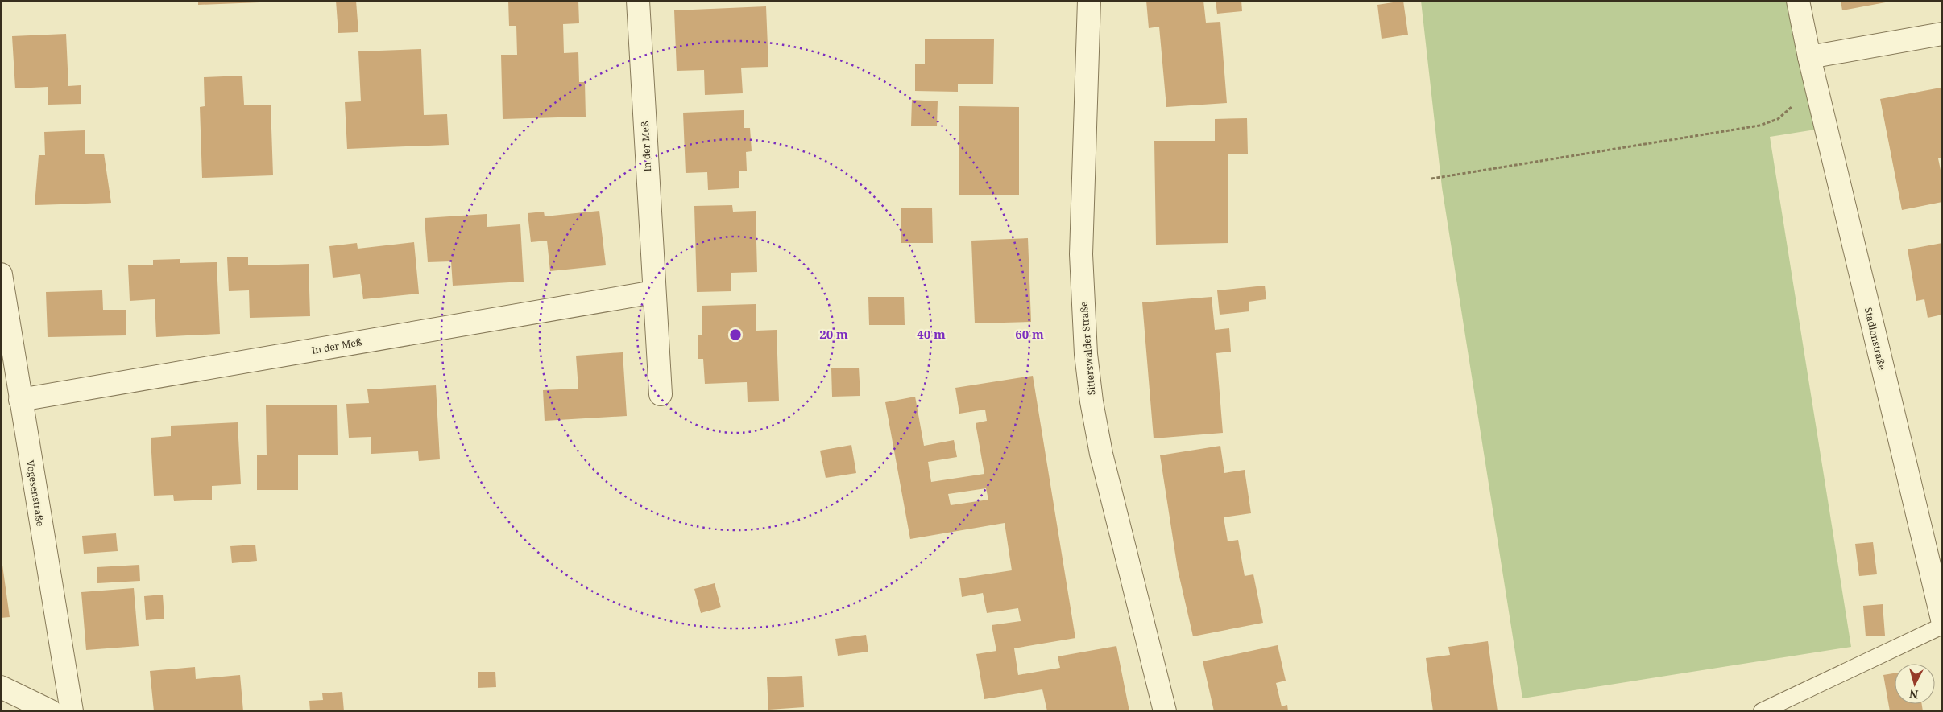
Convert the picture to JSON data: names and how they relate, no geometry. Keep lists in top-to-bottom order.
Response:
{
  "streets": {
    "street": [
      "In der Meß",
      "Stadionstraße",
      "Sitterswalder Straße",
      "Vogesenstraße"
    ]
  },
  "crossings": [
    ["In der Meß", "Vogesenstraße"]
  ],
  "north": "bottom",
  "rings": ["20 m", "40 m", "60 m"]
}
